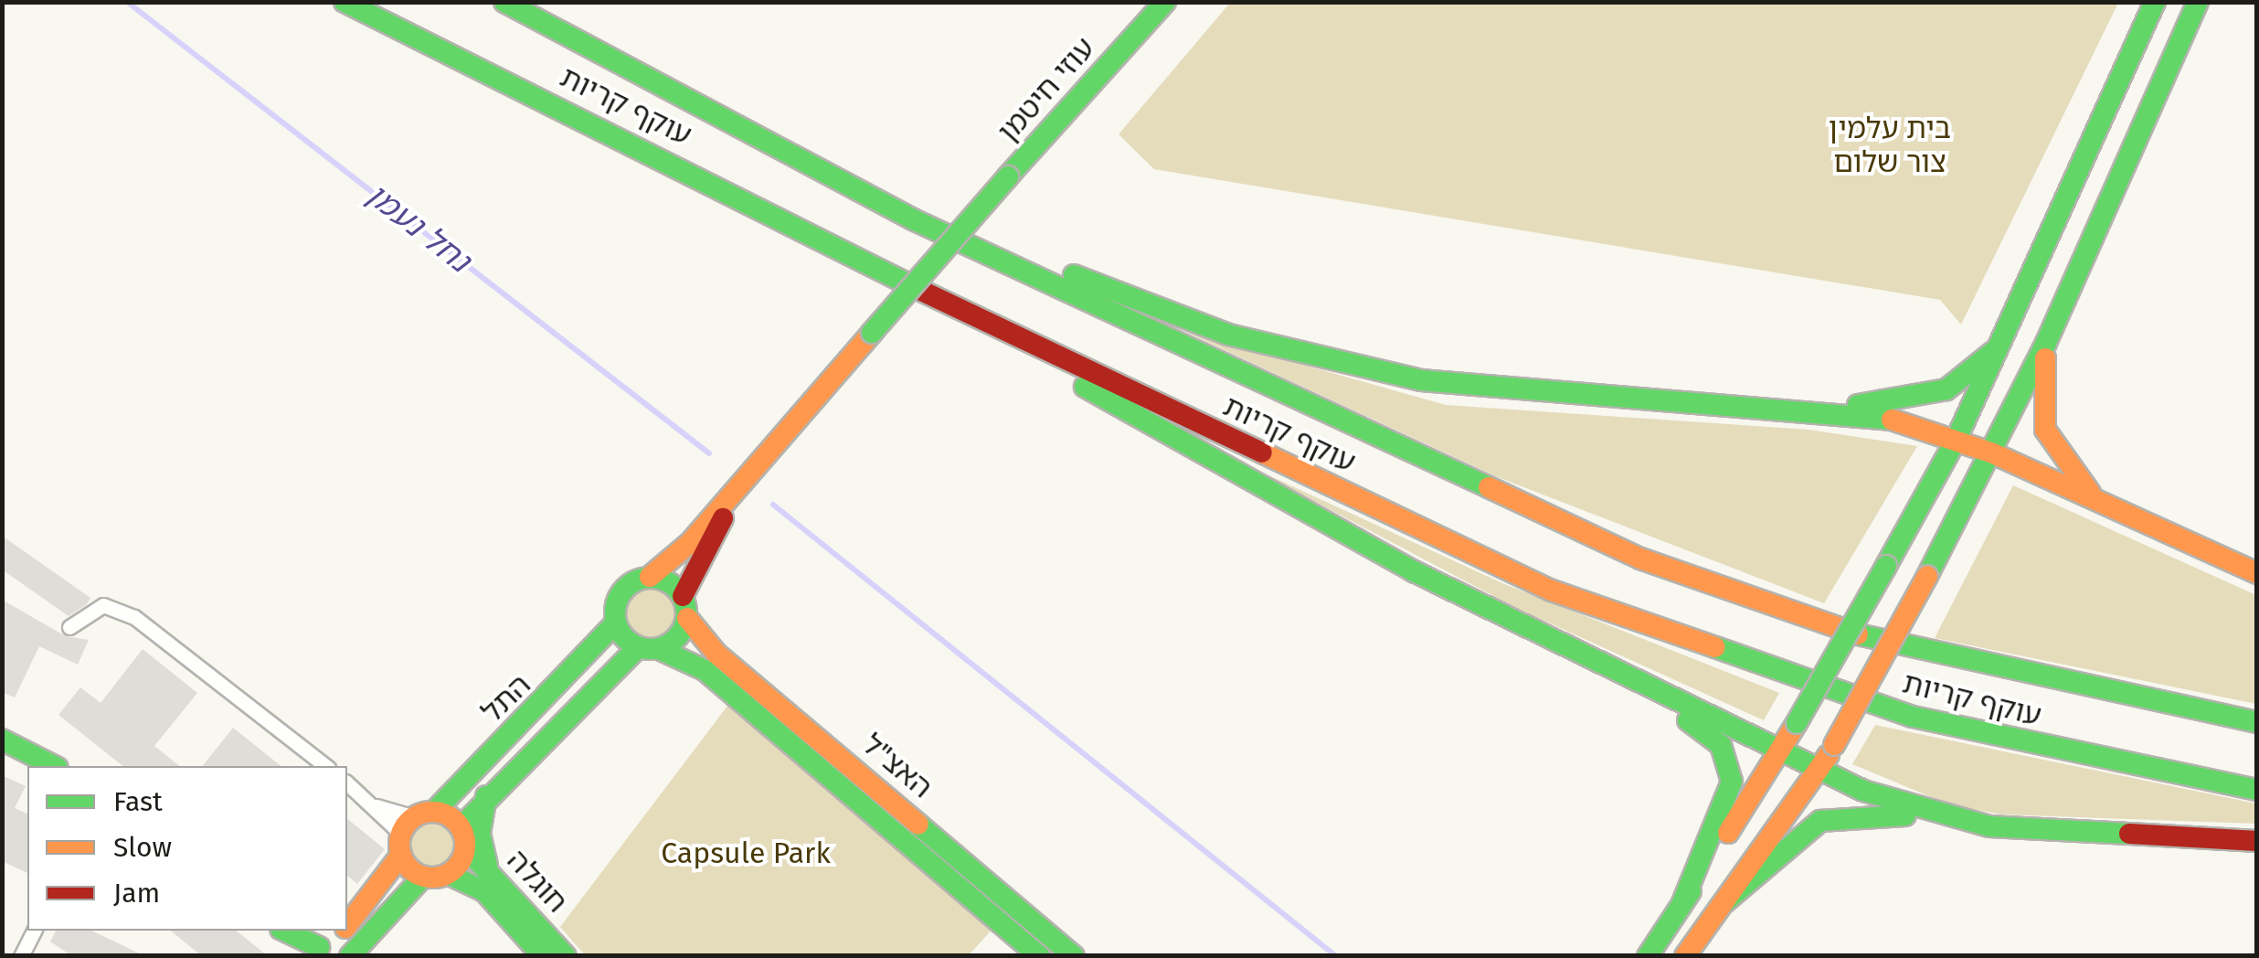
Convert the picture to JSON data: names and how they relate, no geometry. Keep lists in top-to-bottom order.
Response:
{
  "streets": {
    "main road": [
      "עוזי חיטמן",
      "עוקף קריות",
      "התל",
      "האצ\"ל",
      "חוגלה"
    ]
  },
  "crossings": [
    ["התל", "האצ\"ל"],
    ["התל", "חוגלה"]
  ],
  "water": ["נחל נעמן"],
  "parks": ["בית עלמין צור שלום", "Capsule Park"],
  "legend": ["Fast", "Slow", "Jam"]
}
